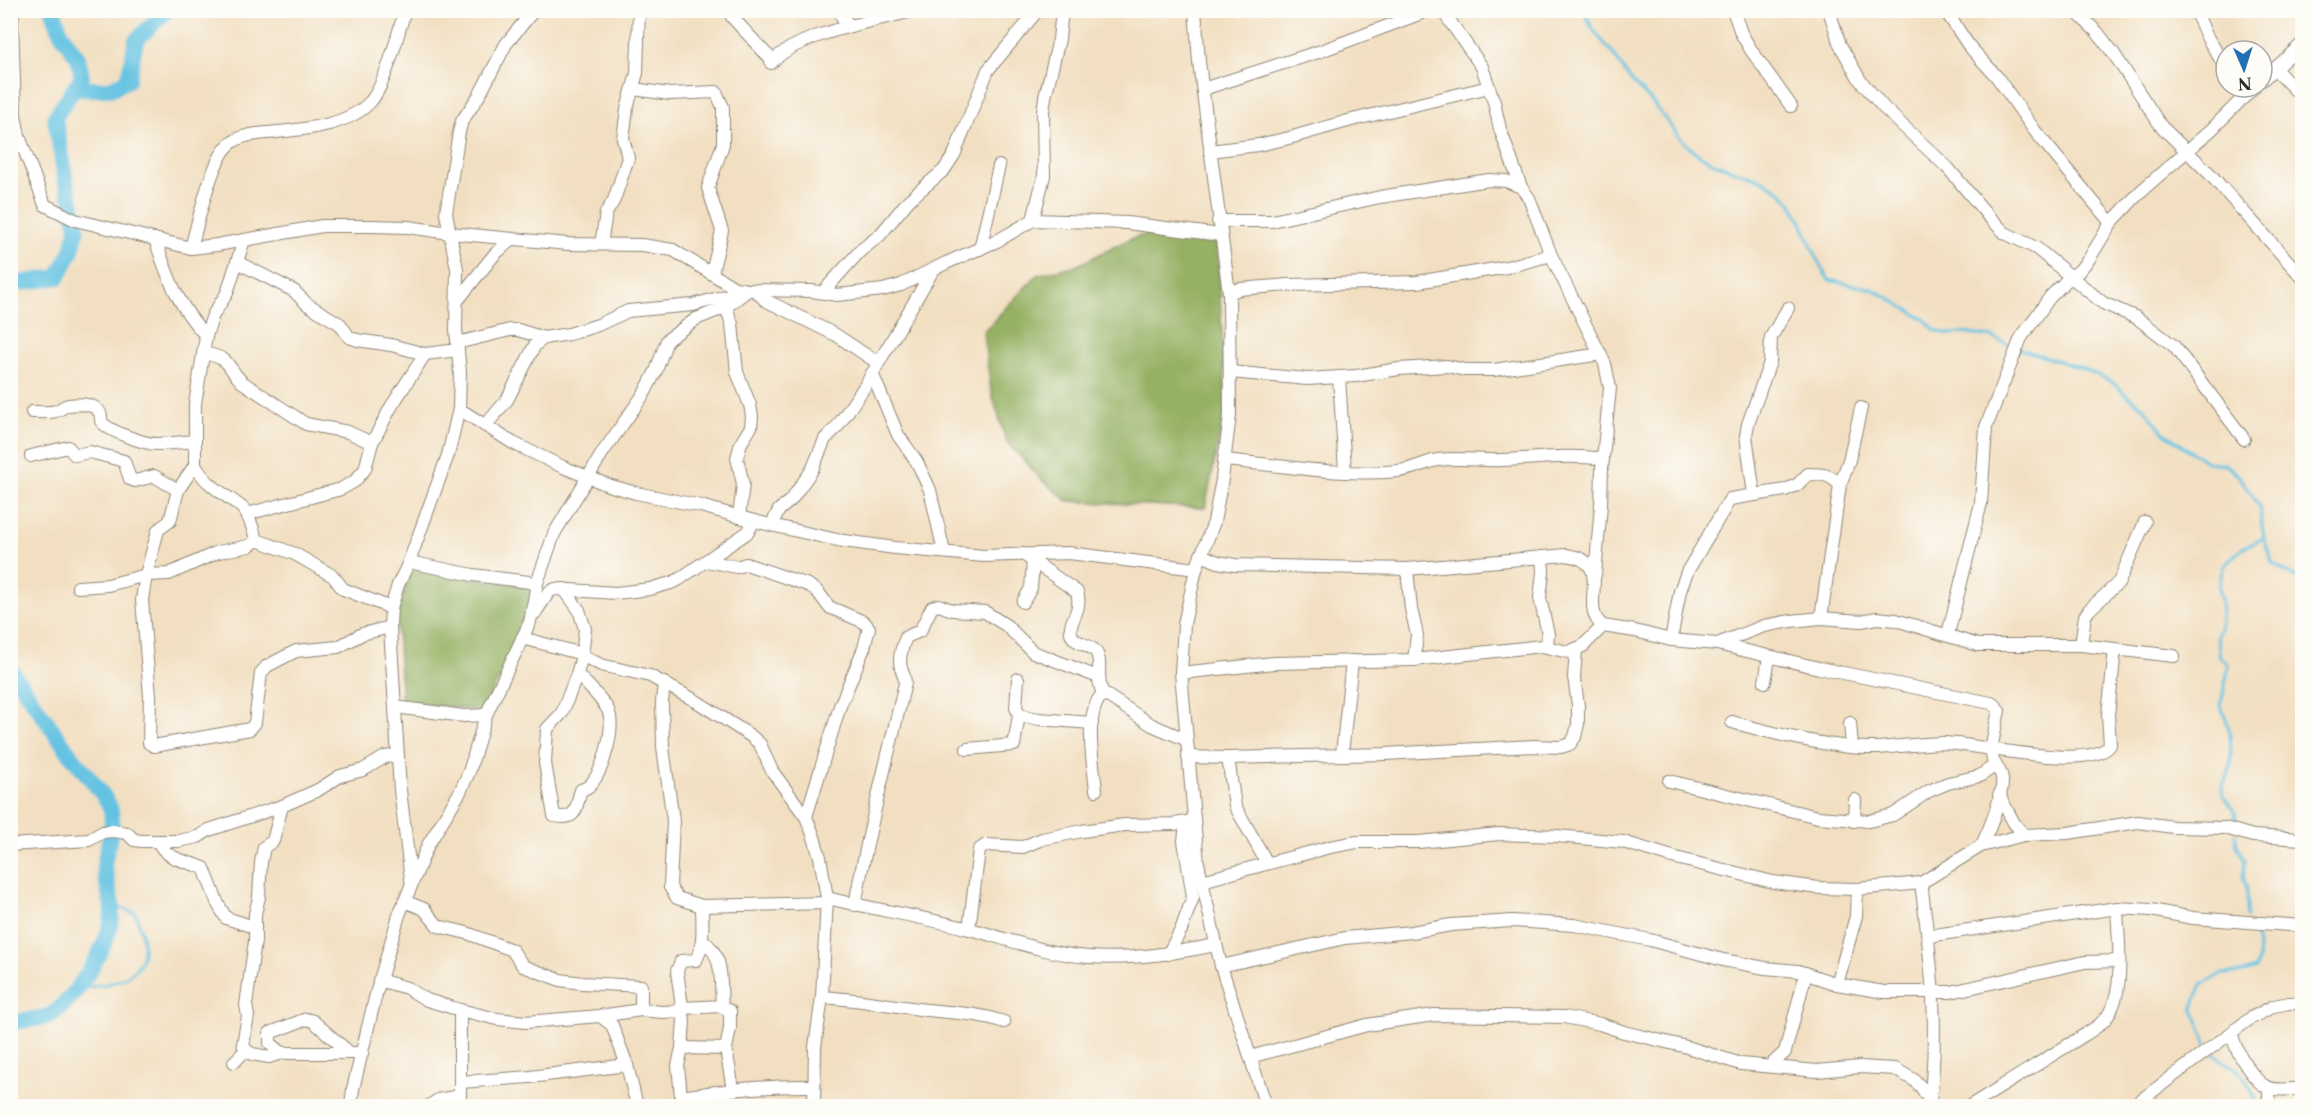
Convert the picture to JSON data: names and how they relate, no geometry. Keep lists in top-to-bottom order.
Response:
{
  "north": "bottom"
}
